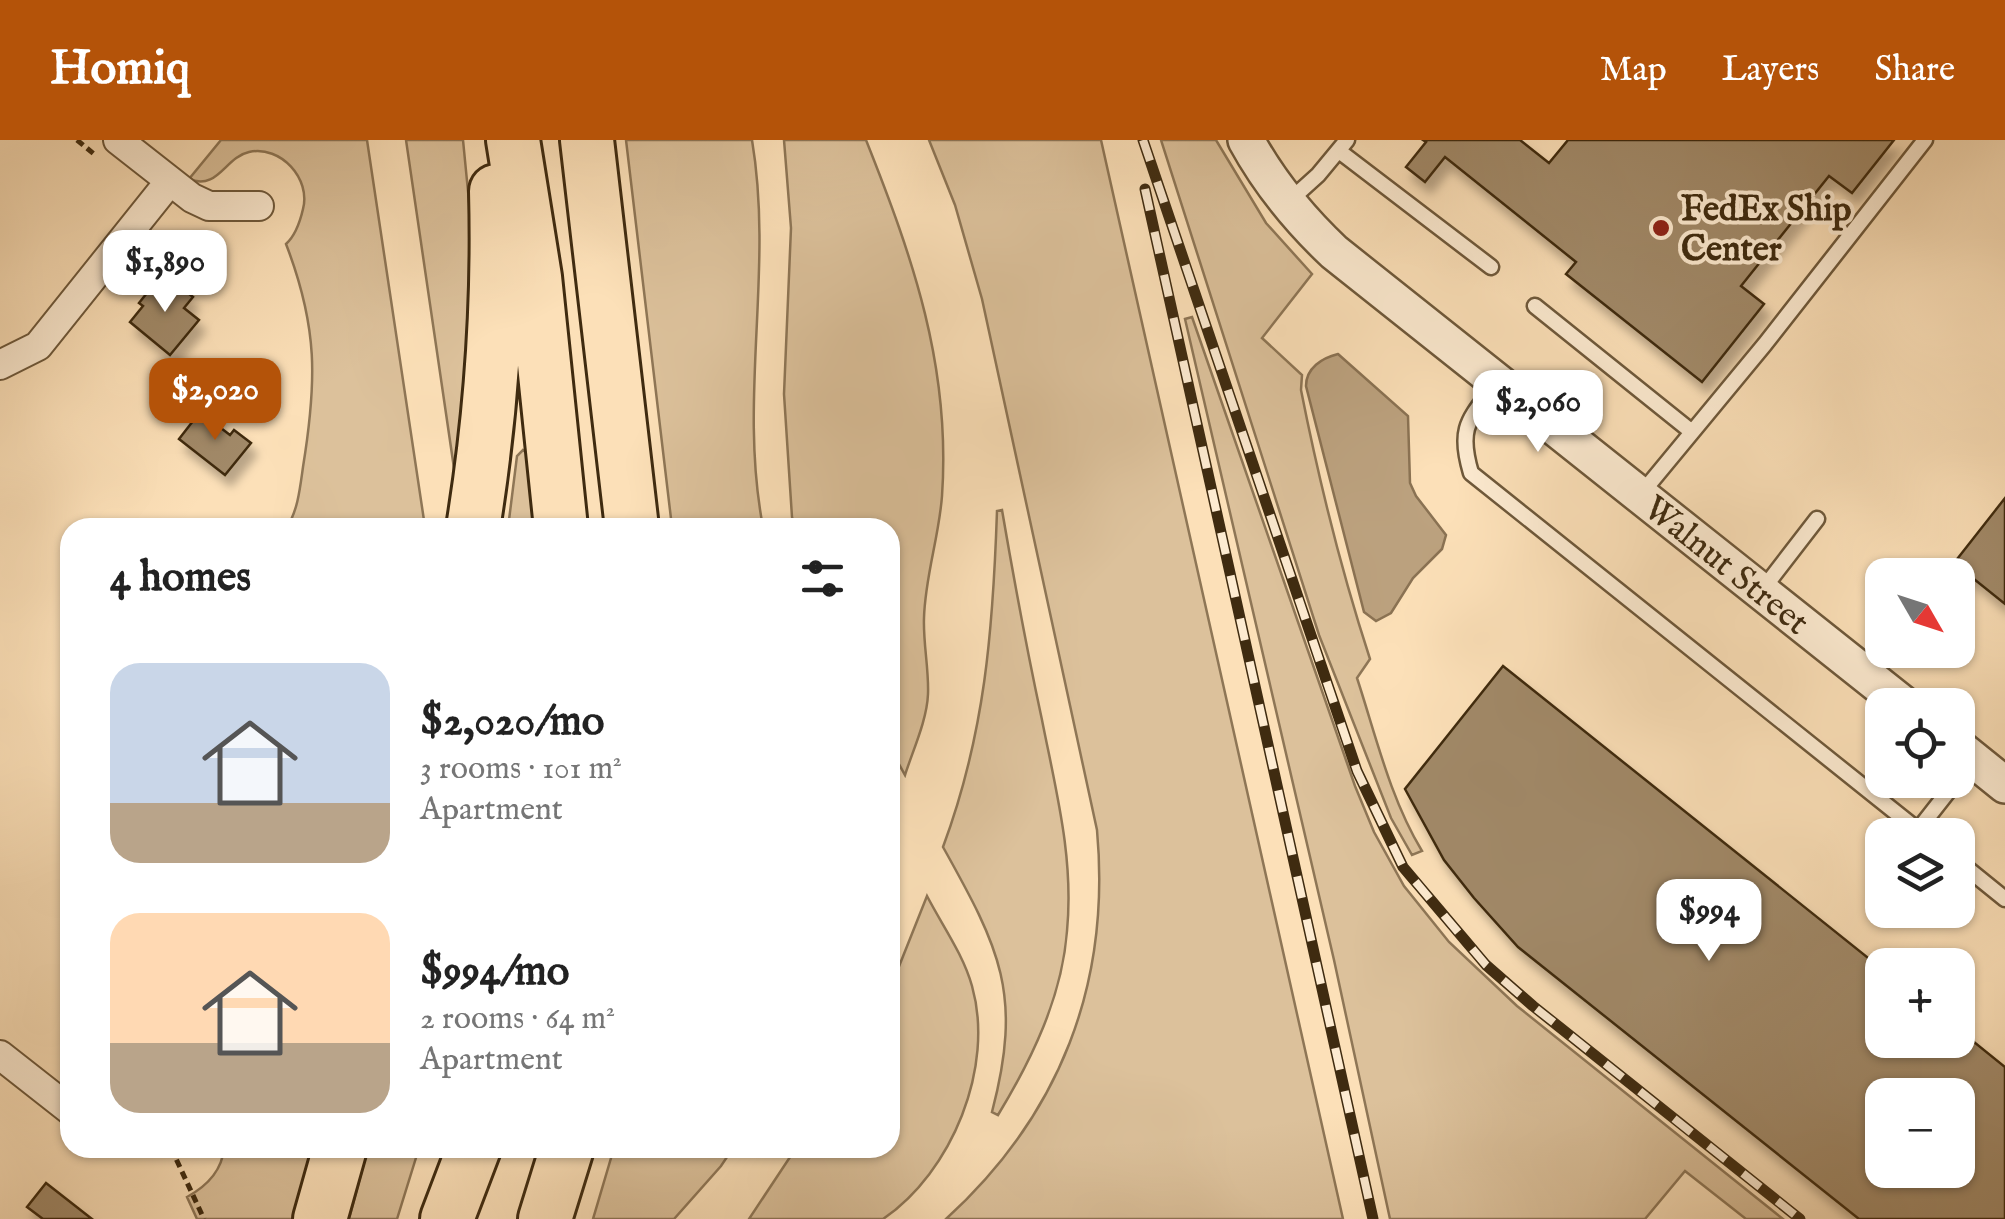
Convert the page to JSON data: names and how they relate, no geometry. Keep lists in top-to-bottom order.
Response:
{
  "streets": {
    "street": ["Walnut Street"]
  },
  "places": ["FedEx Ship Center"],
  "north": "bottom right",
  "page": {
    "header": "Homiq",
    "nav": ["Map", "Layers", "Share"],
    "price": [
      "$1,890",
      "$2,020",
      "$2,060",
      "$994"
    ],
    "heading": "4 homes",
    "map_buttons": ["+", "−"],
    "list": [
      {
        "name": "$2,020/mo",
        "note": "3 rooms · 101 m² · Apartment"
      },
      {
        "name": "$994/mo",
        "note": "2 rooms · 64 m² · Apartment"
      }
    ]
  }
}
